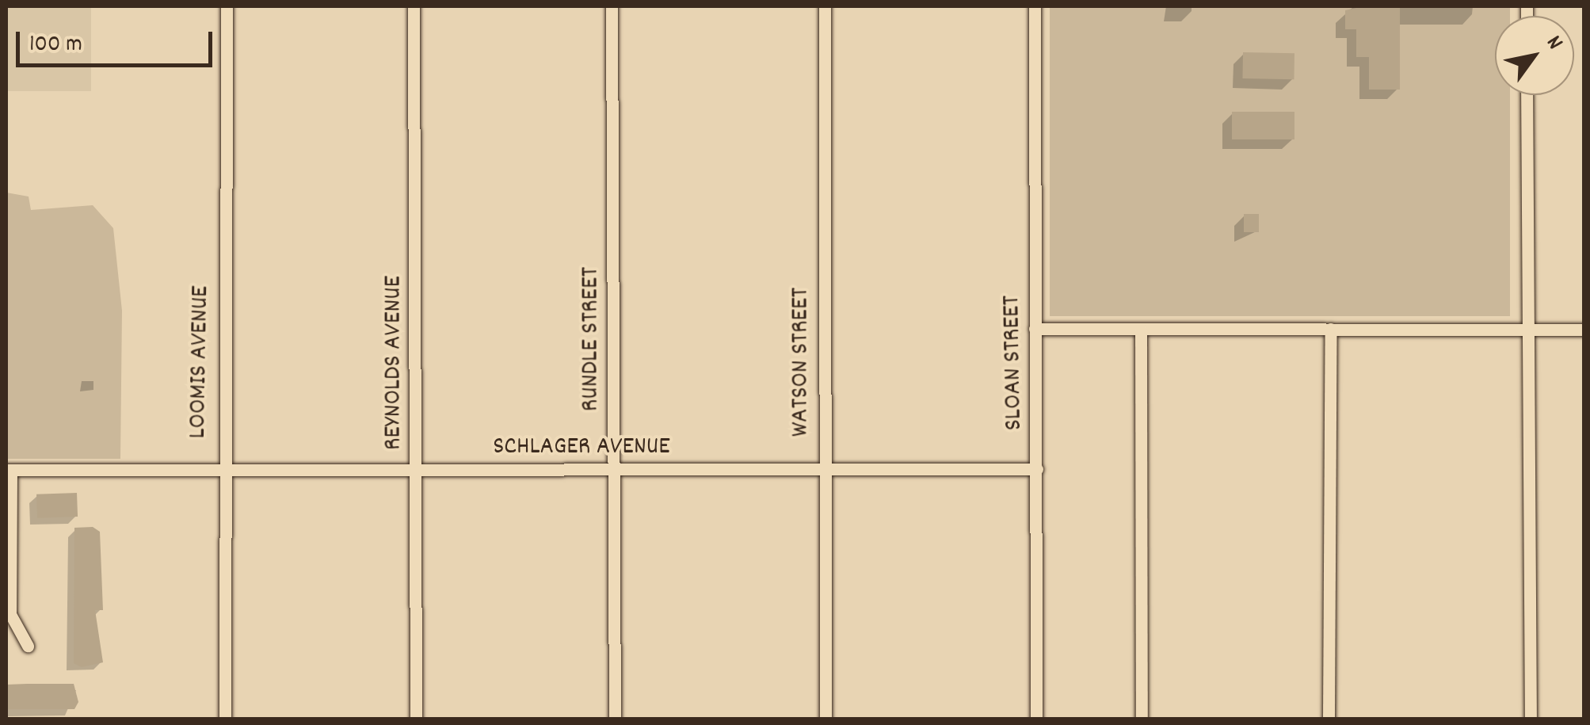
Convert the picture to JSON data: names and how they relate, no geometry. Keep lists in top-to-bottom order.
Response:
{
  "streets": {
    "street": [
      "RUNDLE STREET",
      "LOOMIS AVENUE",
      "WATSON STREET",
      "REYNOLDS AVENUE",
      "SLOAN STREET",
      "SCHLAGER AVENUE"
    ]
  },
  "crossings": [
    ["RUNDLE STREET", "SCHLAGER AVENUE"],
    ["LOOMIS AVENUE", "SCHLAGER AVENUE"],
    ["WATSON STREET", "SCHLAGER AVENUE"],
    ["REYNOLDS AVENUE", "SCHLAGER AVENUE"],
    ["SLOAN STREET", "SCHLAGER AVENUE"]
  ],
  "scale_bar": "100 m",
  "north": "top right"
}
